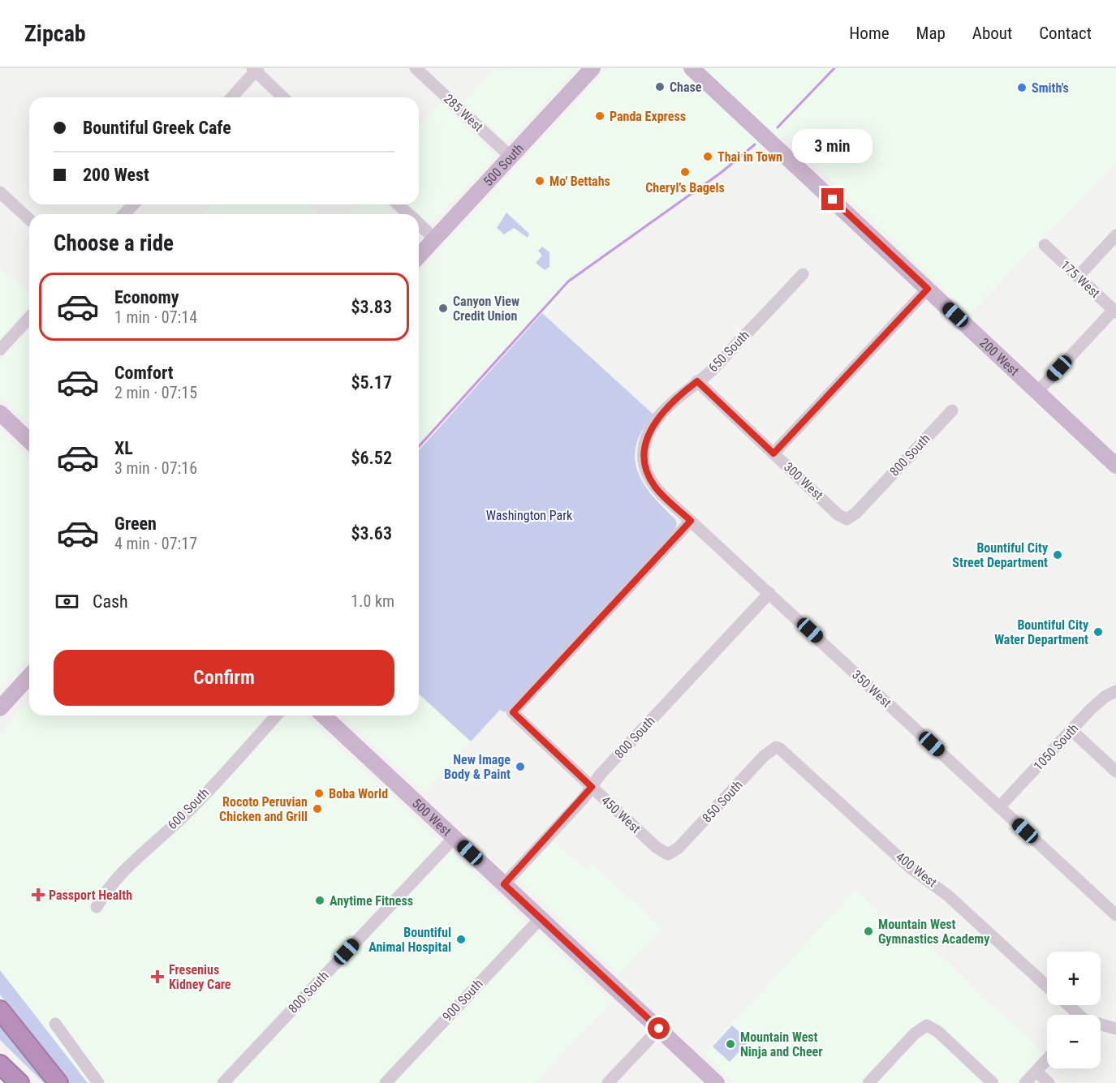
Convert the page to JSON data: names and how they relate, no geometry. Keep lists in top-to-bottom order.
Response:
{
  "streets": {
    "main road": ["500 South", "200 West", "500 West"],
    "street": [
      "285 West",
      "175 West",
      "650 South",
      "800 South",
      "300 West",
      "350 West",
      "1050 South",
      "850 South",
      "600 South",
      "450 West",
      "400 West",
      "900 South"
    ]
  },
  "crossings": [
    ["285 West", "500 South"],
    ["650 South", "300 West"],
    ["650 South", "350 West"],
    ["800 South", "300 West"],
    ["800 South", "350 West"],
    ["800 South", "450 West"],
    ["800 South", "500 West"],
    ["350 West", "1050 South"],
    ["350 West", "450 West"],
    ["850 South", "450 West"],
    ["850 South", "400 West"],
    ["500 West", "900 South"]
  ],
  "parks": ["Washington Park"],
  "places": {
    "other": [
      "Chase",
      "Smith's",
      "Panda Express",
      "Thai in Town",
      "Cheryl's Bagels",
      "Mo' Bettahs",
      "Canyon View Credit Union",
      "Bountiful City Street Department",
      "Bountiful City Water Department",
      "New Image Body & Paint",
      "Boba World",
      "Rocoto Peruvian Chicken and Grill",
      "Anytime Fitness",
      "Mountain West Gymnastics Academy",
      "Bountiful Animal Hospital",
      "Mountain West Ninja and Cheer"
    ],
    "health": ["Passport Health", "Fresenius Kidney Care"]
  },
  "page": {
    "header": "Zipcab",
    "nav": [
      "Home",
      "Map",
      "About",
      "Contact"
    ],
    "banner": ["Bountiful Greek Cafe", "200 West"],
    "bubble": "3 min",
    "heading": "Choose a ride",
    "list": [
      {
        "name": "Economy",
        "note": "1 min · 07:14",
        "value": "$3.83"
      },
      {
        "name": "Comfort",
        "note": "2 min · 07:15",
        "value": "$5.17"
      },
      {
        "name": "XL",
        "note": "3 min · 07:16",
        "value": "$6.52"
      },
      {
        "name": "Green",
        "note": "4 min · 07:17",
        "value": "$3.63"
      }
    ],
    "pay": ["Cash", "1.0 km"],
    "buttons": "Confirm",
    "map_buttons": ["+", "−"]
  }
}
